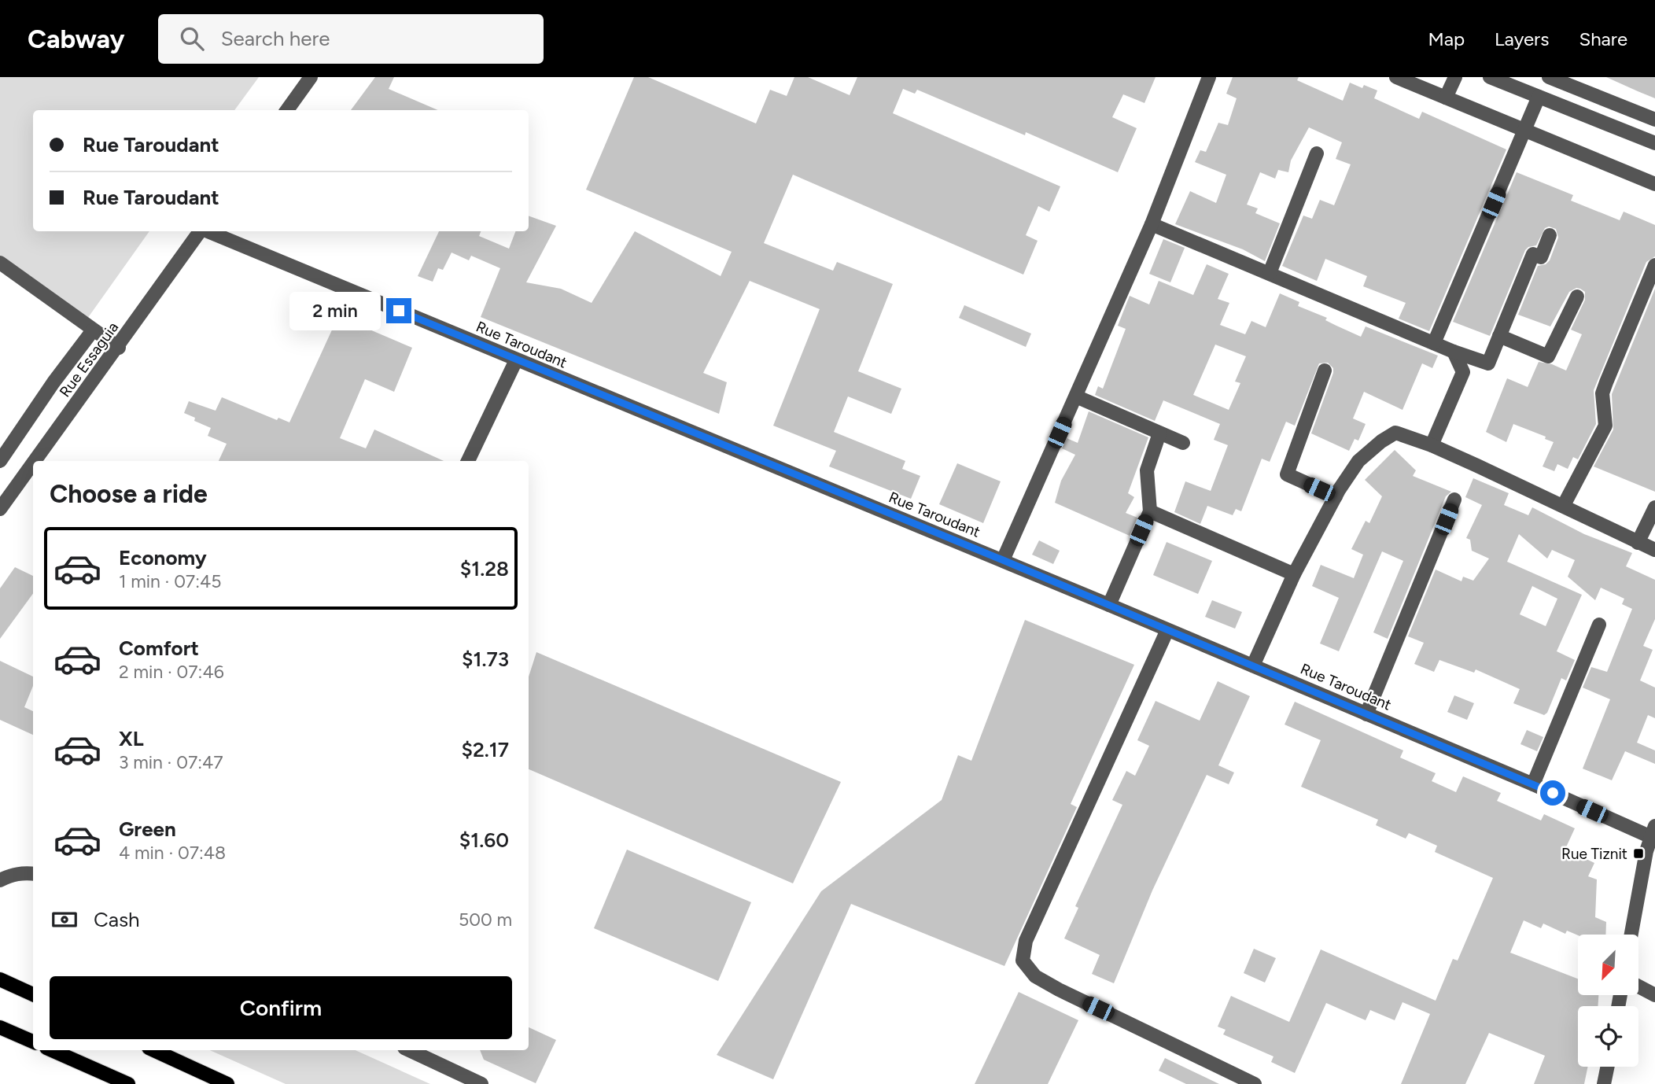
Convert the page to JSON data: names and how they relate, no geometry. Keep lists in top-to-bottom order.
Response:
{
  "streets": {
    "street": ["Rue Taroudant", "Rue Essaguia"]
  },
  "places": {
    "transit": ["Rue Tiznit"]
  },
  "north": "bottom left",
  "page": {
    "header": "Cabway",
    "search": "Search here",
    "nav": ["Map", "Layers", "Share"],
    "banner": ["Rue Taroudant", "Rue Taroudant"],
    "bubble": "2 min",
    "heading": "Choose a ride",
    "list": [
      {
        "name": "Economy",
        "note": "1 min · 07:45",
        "value": "$1.28"
      },
      {
        "name": "Comfort",
        "note": "2 min · 07:46",
        "value": "$1.73"
      },
      {
        "name": "XL",
        "note": "3 min · 07:47",
        "value": "$2.17"
      },
      {
        "name": "Green",
        "note": "4 min · 07:48",
        "value": "$1.60"
      }
    ],
    "pay": ["Cash", "500 m"],
    "buttons": "Confirm"
  }
}
